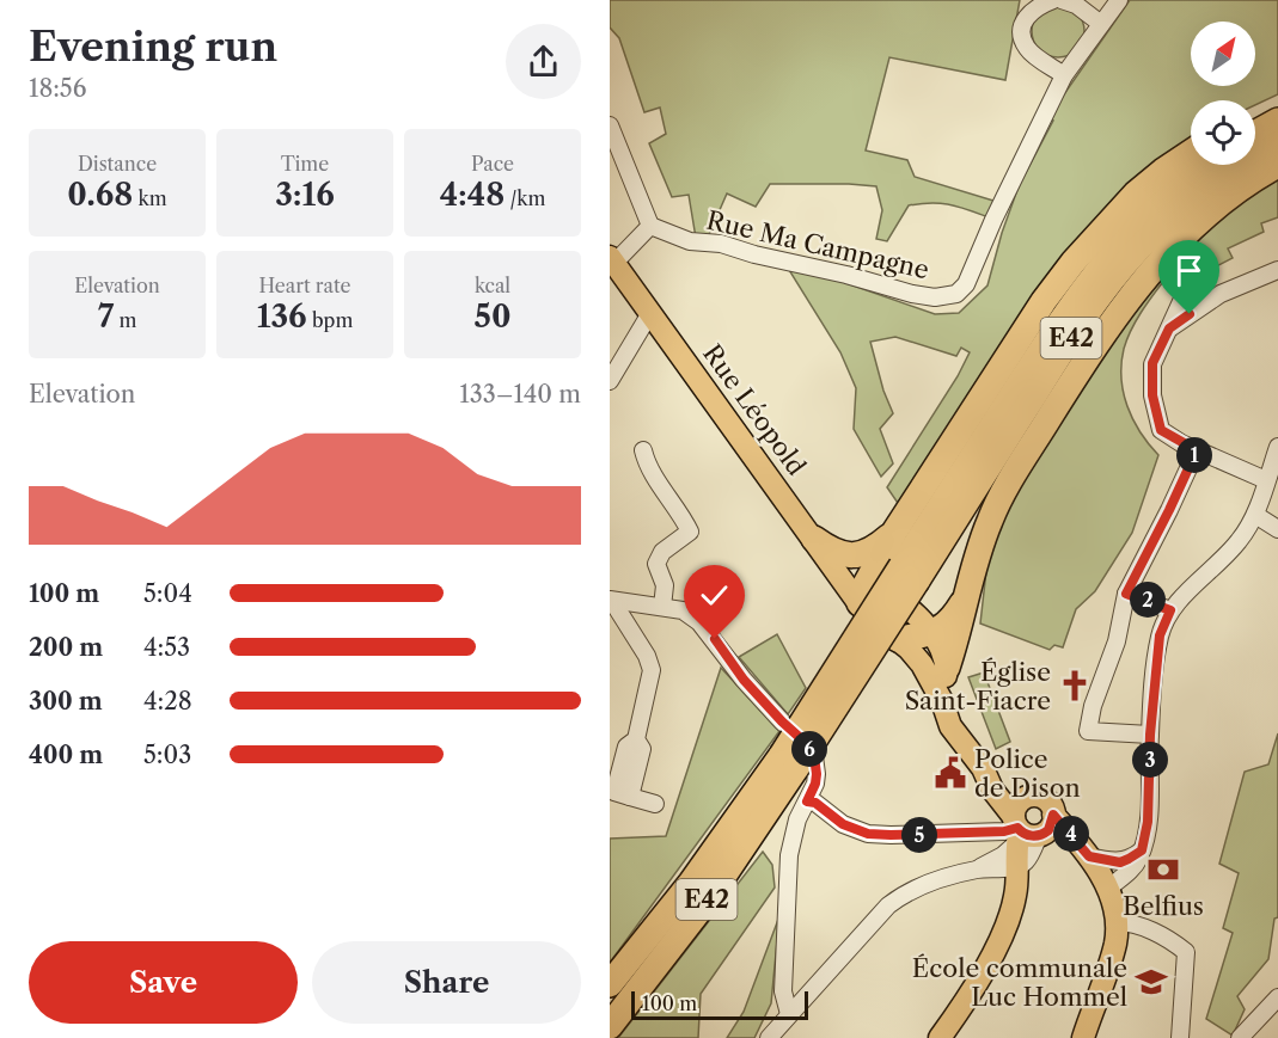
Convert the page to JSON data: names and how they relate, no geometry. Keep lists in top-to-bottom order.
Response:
{
  "streets": {
    "highway": ["E42"],
    "main road": ["Rue Léopold"],
    "street": ["Rue Ma Campagne"]
  },
  "places": {
    "church": ["Église Saint-Fiacre"],
    "public building": ["Police de Dison"],
    "bank": ["Belfius"],
    "school or university": ["École communale Luc Hommel"]
  },
  "scale_bar": "100 m",
  "north": "top right",
  "page": {
    "heading": ["Evening run", "18:56"],
    "stats": [
      ["Distance", "0.68 km"],
      ["Time", "3:16"],
      ["Pace", "4:48 /km"],
      ["Elevation", "7 m"],
      ["Heart rate", "136 bpm"],
      ["kcal", "50"]
    ],
    "chart": ["Elevation", "133–140 m"],
    "pins": [
      "1",
      "2",
      "6",
      "3",
      "4",
      "5"
    ],
    "list": [
      {
        "name": "100 m",
        "note": "5:04"
      },
      {
        "name": "200 m",
        "note": "4:53"
      },
      {
        "name": "300 m",
        "note": "4:28"
      },
      {
        "name": "400 m",
        "note": "5:03"
      }
    ],
    "buttons": ["Save", "Share"],
    "scale": "100 m"
  }
}
